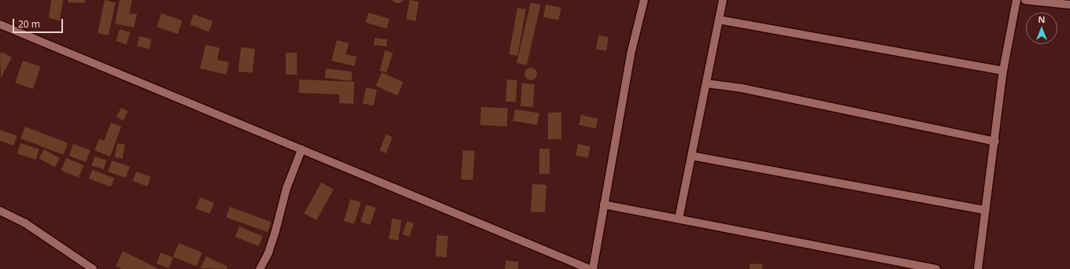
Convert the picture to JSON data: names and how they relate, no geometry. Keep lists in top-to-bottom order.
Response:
{
  "scale_bar": "20 m",
  "north": "top"
}
